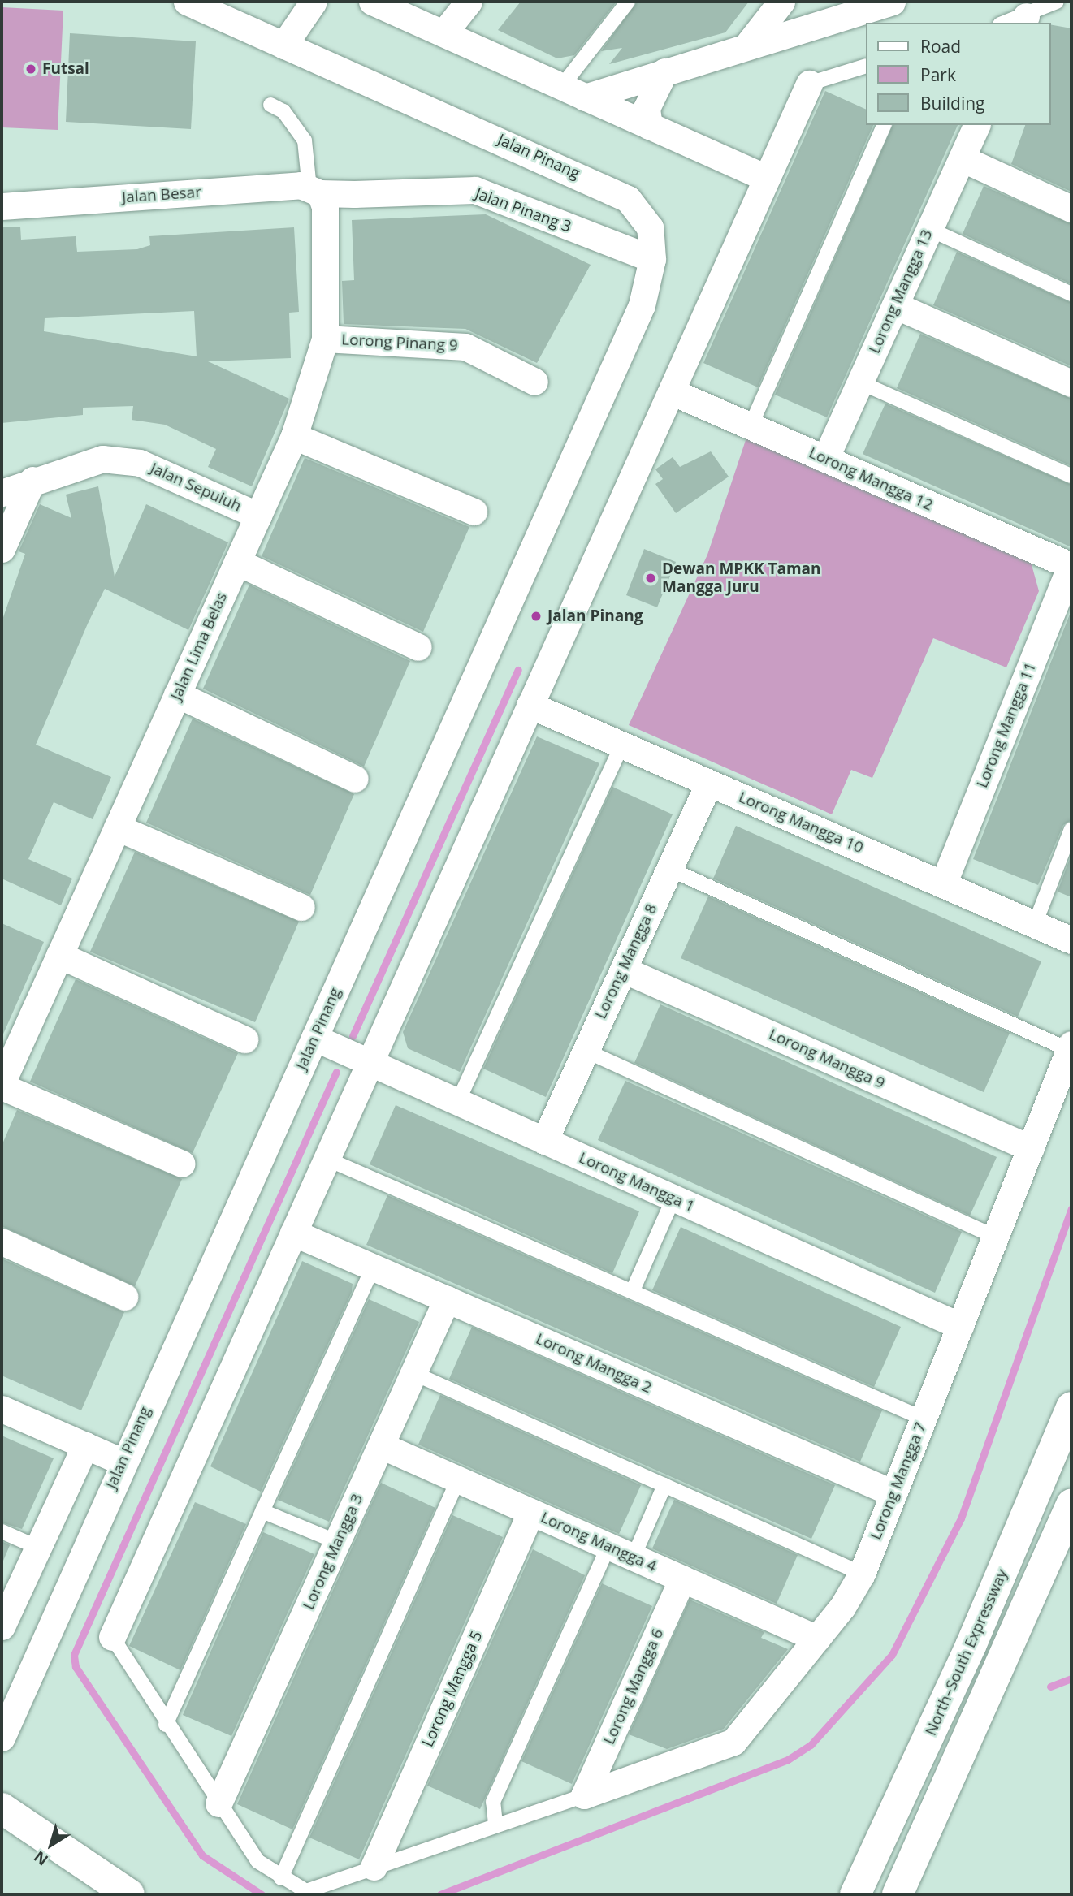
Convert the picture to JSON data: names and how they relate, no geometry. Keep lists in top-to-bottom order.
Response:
{
  "streets": {
    "main road": ["North–South Expressway"],
    "street": [
      "Jalan Pinang",
      "Jalan Besar",
      "Jalan Pinang 3",
      "Lorong Mangga 13",
      "Lorong Pinang 9",
      "Lorong Mangga 12",
      "Jalan Sepuluh",
      "Jalan Lima Belas",
      "Lorong Mangga 11",
      "Lorong Mangga 10",
      "Lorong Mangga 8",
      "Lorong Mangga 9",
      "Lorong Mangga 1",
      "Lorong Mangga 2",
      "Lorong Mangga 7",
      "Lorong Mangga 4",
      "Lorong Mangga 3",
      "Lorong Mangga 6",
      "Lorong Mangga 5"
    ]
  },
  "crossings": [
    ["Jalan Pinang", "Jalan Pinang 3"],
    ["Jalan Pinang", "Lorong Mangga 1"],
    ["Jalan Besar", "Jalan Pinang 3"],
    ["Jalan Besar", "Jalan Lima Belas"],
    ["Jalan Pinang 3", "Jalan Lima Belas"],
    ["Lorong Mangga 13", "Lorong Mangga 12"],
    ["Lorong Pinang 9", "Jalan Lima Belas"],
    ["Lorong Mangga 12", "Lorong Mangga 11"],
    ["Jalan Sepuluh", "Jalan Lima Belas"],
    ["Lorong Mangga 11", "Lorong Mangga 10"],
    ["Lorong Mangga 10", "Lorong Mangga 8"],
    ["Lorong Mangga 8", "Lorong Mangga 9"],
    ["Lorong Mangga 8", "Lorong Mangga 1"],
    ["Lorong Mangga 9", "Lorong Mangga 7"],
    ["Lorong Mangga 1", "Lorong Mangga 7"],
    ["Lorong Mangga 2", "Lorong Mangga 7"],
    ["Lorong Mangga 2", "Lorong Mangga 3"],
    ["Lorong Mangga 7", "Lorong Mangga 4"],
    ["Lorong Mangga 7", "Lorong Mangga 6"],
    ["Lorong Mangga 4", "Lorong Mangga 3"],
    ["Lorong Mangga 4", "Lorong Mangga 6"],
    ["Lorong Mangga 4", "Lorong Mangga 5"]
  ],
  "places": ["Futsal", "Dewan MPKK Taman Mangga Juru", "Jalan Pinang"],
  "legend": ["Road", "Park", "Building"],
  "north": "bottom left"
}
